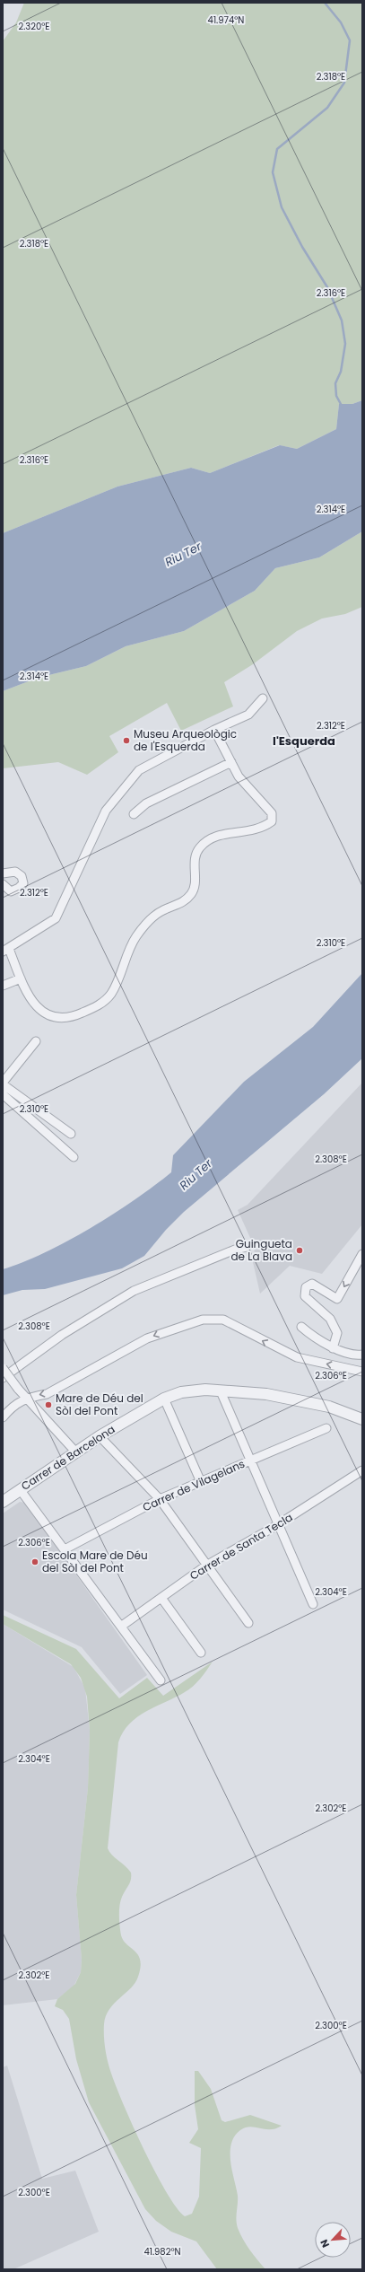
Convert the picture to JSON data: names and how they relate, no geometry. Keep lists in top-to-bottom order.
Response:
{
  "streets": {
    "street": ["Carrer de Barcelona", "Carrer de Vilagelans", "Carrer de Santa Tecla"]
  },
  "districts": ["l'Esquerda"],
  "water": ["Riu Ter"],
  "places": [
    "Museu Arqueològic de l'Esquerda",
    "Guingueta de La Blava",
    "Mare de Déu del Sòl del Pont",
    "Escola Mare de Déu del Sòl del Pont"
  ],
  "north": "bottom left",
  "coordinates": [
    "41.974°N",
    "2.320°E",
    "2.318°E",
    "2.316°E",
    "2.314°E",
    "2.312°E",
    "2.310°E",
    "2.308°E",
    "2.306°E",
    "2.304°E",
    "2.302°E",
    "2.300°E",
    "41.982°N"
  ]
}
